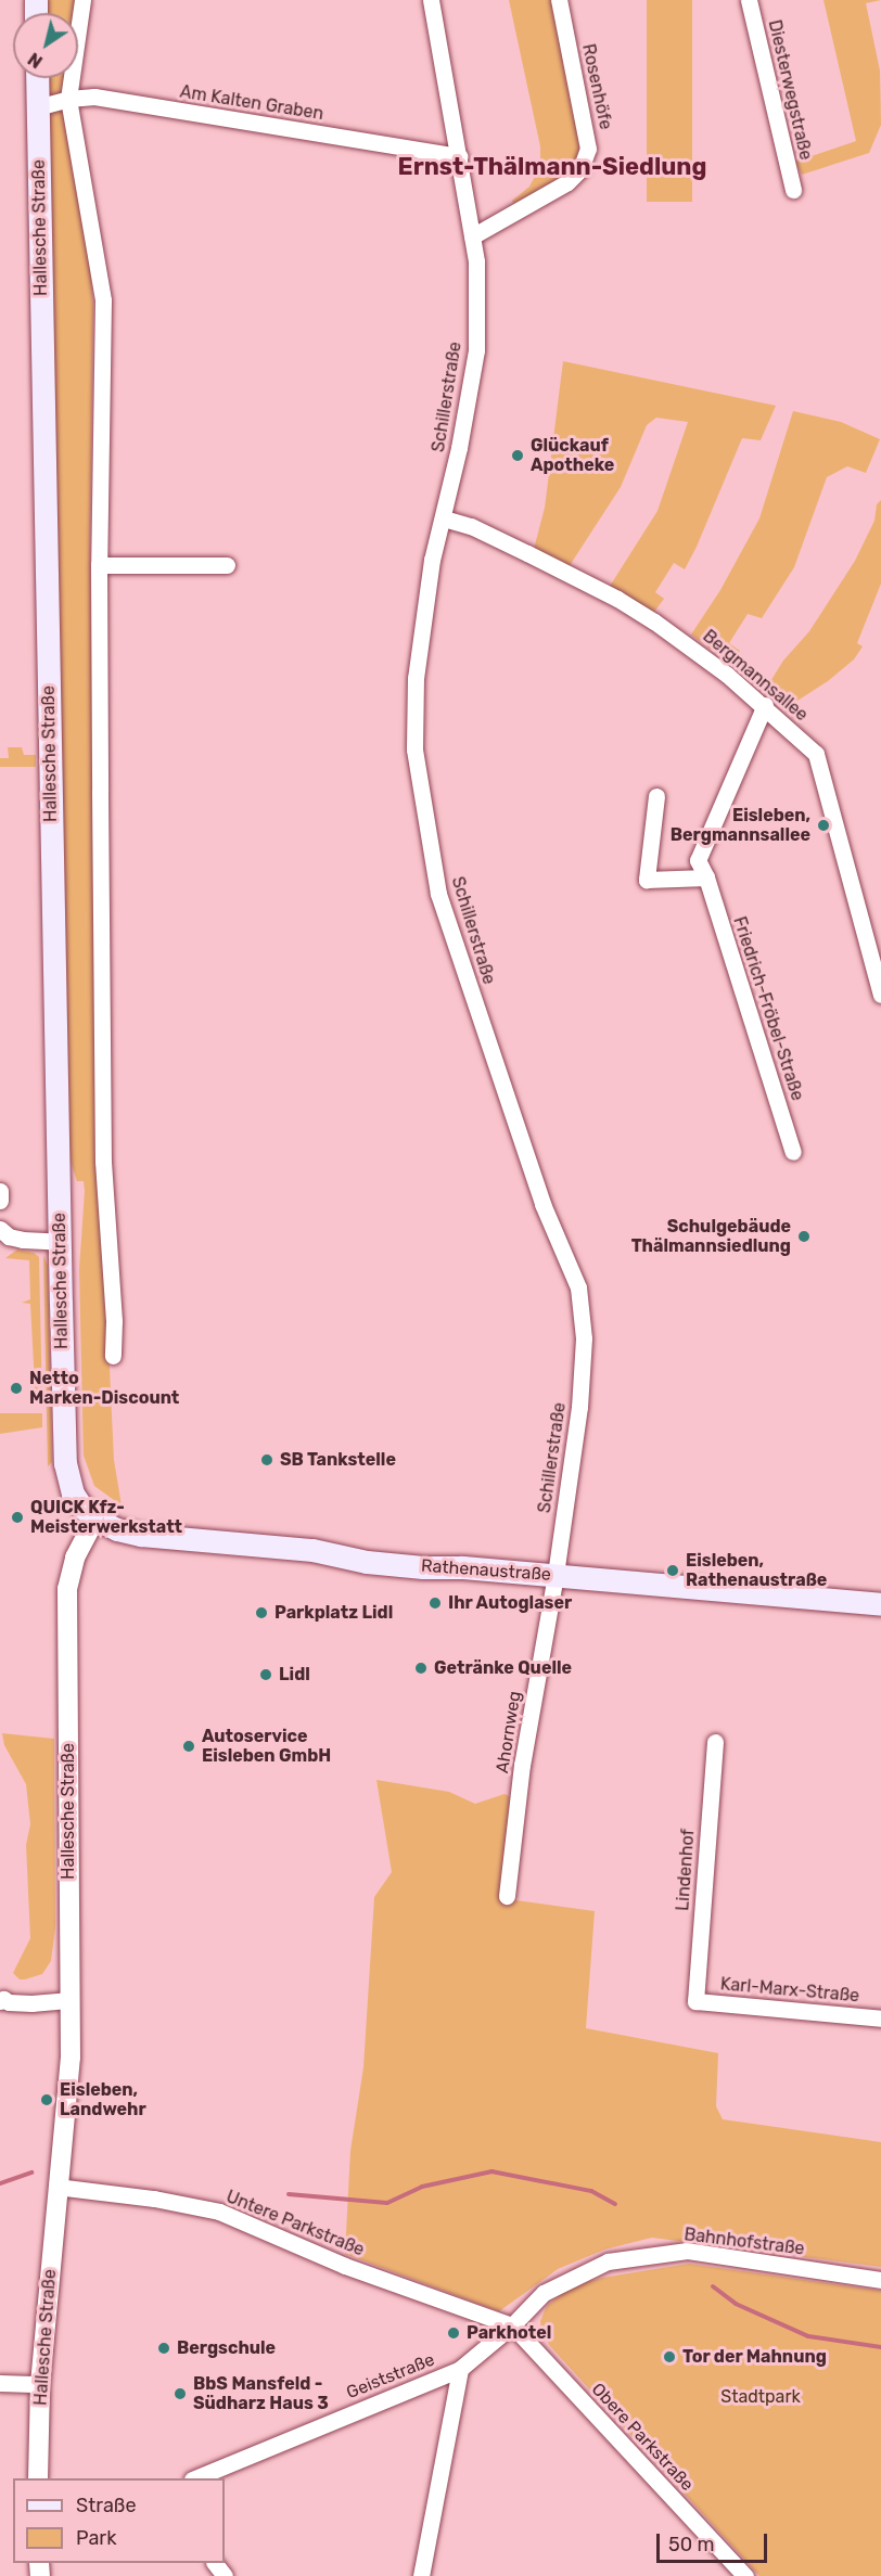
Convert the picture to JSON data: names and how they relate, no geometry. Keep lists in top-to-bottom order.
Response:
{
  "streets": {
    "main road": ["Hallesche Straße", "Rathenaustraße"],
    "street": [
      "Rosenhöfe",
      "Diesterwegstraße",
      "Am Kalten Graben",
      "Schillerstraße",
      "Bergmannsallee",
      "Friedrich-Fröbel-Straße",
      "Ahornweg",
      "Lindenhof",
      "Karl-Marx-Straße",
      "Untere Parkstraße",
      "Bahnhofstraße",
      "Geiststraße",
      "Obere Parkstraße"
    ]
  },
  "crossings": [
    ["Rosenhöfe", "Schillerstraße"],
    ["Am Kalten Graben", "Hallesche Straße"],
    ["Am Kalten Graben", "Schillerstraße"],
    ["Hallesche Straße", "Rathenaustraße"],
    ["Hallesche Straße", "Untere Parkstraße"],
    ["Schillerstraße", "Bergmannsallee"],
    ["Schillerstraße", "Rathenaustraße"],
    ["Schillerstraße", "Ahornweg"],
    ["Bergmannsallee", "Friedrich-Fröbel-Straße"],
    ["Rathenaustraße", "Ahornweg"],
    ["Lindenhof", "Karl-Marx-Straße"],
    ["Untere Parkstraße", "Bahnhofstraße"],
    ["Untere Parkstraße", "Obere Parkstraße"],
    ["Bahnhofstraße", "Geiststraße"],
    ["Bahnhofstraße", "Obere Parkstraße"]
  ],
  "districts": ["Ernst-Thälmann-Siedlung"],
  "parks": ["Stadtpark"],
  "places": [
    "Glückauf Apotheke",
    "Eisleben, Bergmannsallee",
    "Schulgebäude Thälmannsiedlung",
    "Netto Marken-Discount",
    "SB Tankstelle",
    "QUICK Kfz- Meisterwerkstatt",
    "Eisleben, Rathenaustraße",
    "Ihr Autoglaser",
    "Parkplatz Lidl",
    "Getränke Quelle",
    "Lidl",
    "Autoservice Eisleben GmbH",
    "Eisleben, Landwehr",
    "Parkhotel",
    "Bergschule",
    "Tor der Mahnung",
    "BbS Mansfeld - Südharz Haus 3"
  ],
  "legend": ["Straße", "Park"],
  "scale_bar": "50 m",
  "north": "bottom left"
}
